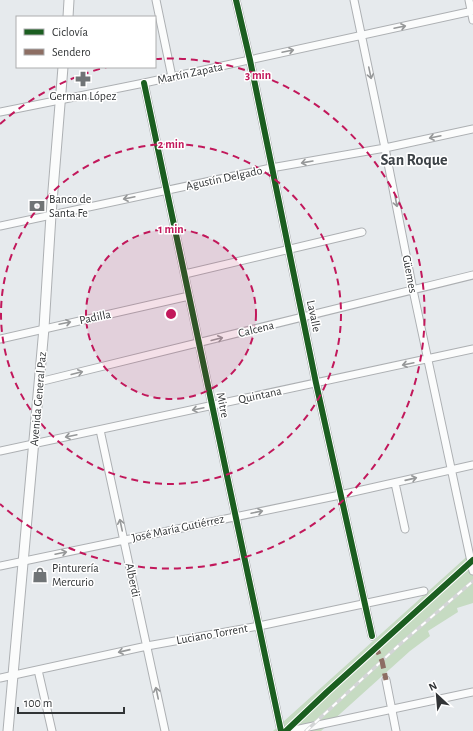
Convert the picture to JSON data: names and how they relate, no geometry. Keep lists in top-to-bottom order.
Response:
{
  "streets": {
    "main road": ["Avenida General Paz"],
    "street": [
      "Martín Zapata",
      "Agustín Delgado",
      "Güemes",
      "Lavalle",
      "Padilla",
      "Calcena",
      "Quintana",
      "Mitre",
      "José María Gutiérrez",
      "Alberdi",
      "Luciano Torrent"
    ]
  },
  "crossings": [
    ["Martín Zapata", "Güemes"],
    ["Martín Zapata", "Lavalle"],
    ["Martín Zapata", "Avenida General Paz"],
    ["Martín Zapata", "Mitre"],
    ["Agustín Delgado", "Güemes"],
    ["Agustín Delgado", "Lavalle"],
    ["Agustín Delgado", "Avenida General Paz"],
    ["Agustín Delgado", "Mitre"],
    ["Güemes", "Calcena"],
    ["Güemes", "Quintana"],
    ["Güemes", "José María Gutiérrez"],
    ["Lavalle", "Calcena"],
    ["Lavalle", "Quintana"],
    ["Lavalle", "José María Gutiérrez"],
    ["Lavalle", "Luciano Torrent"],
    ["Padilla", "Avenida General Paz"],
    ["Padilla", "Mitre"],
    ["Calcena", "Avenida General Paz"],
    ["Calcena", "Mitre"],
    ["Quintana", "Avenida General Paz"],
    ["Quintana", "Mitre"],
    ["Quintana", "Alberdi"],
    ["Avenida General Paz", "José María Gutiérrez"],
    ["Avenida General Paz", "Luciano Torrent"],
    ["Mitre", "José María Gutiérrez"],
    ["Mitre", "Luciano Torrent"],
    ["José María Gutiérrez", "Alberdi"],
    ["Alberdi", "Luciano Torrent"]
  ],
  "one_way": [
    "Martín Zapata",
    "Agustín Delgado",
    "Güemes",
    "Padilla",
    "Calcena",
    "Quintana",
    "José María Gutiérrez",
    "Alberdi"
  ],
  "districts": ["San Roque"],
  "places": {
    "pharmacy": ["German López"],
    "bank": ["Banco de Santa Fe"],
    "shop": ["Pinturería Mercurio"]
  },
  "legend": ["Ciclovía", "Sendero"],
  "scale_bar": "100 m",
  "north": "top left",
  "rings": ["3 min", "2 min", "1 min"]
}
